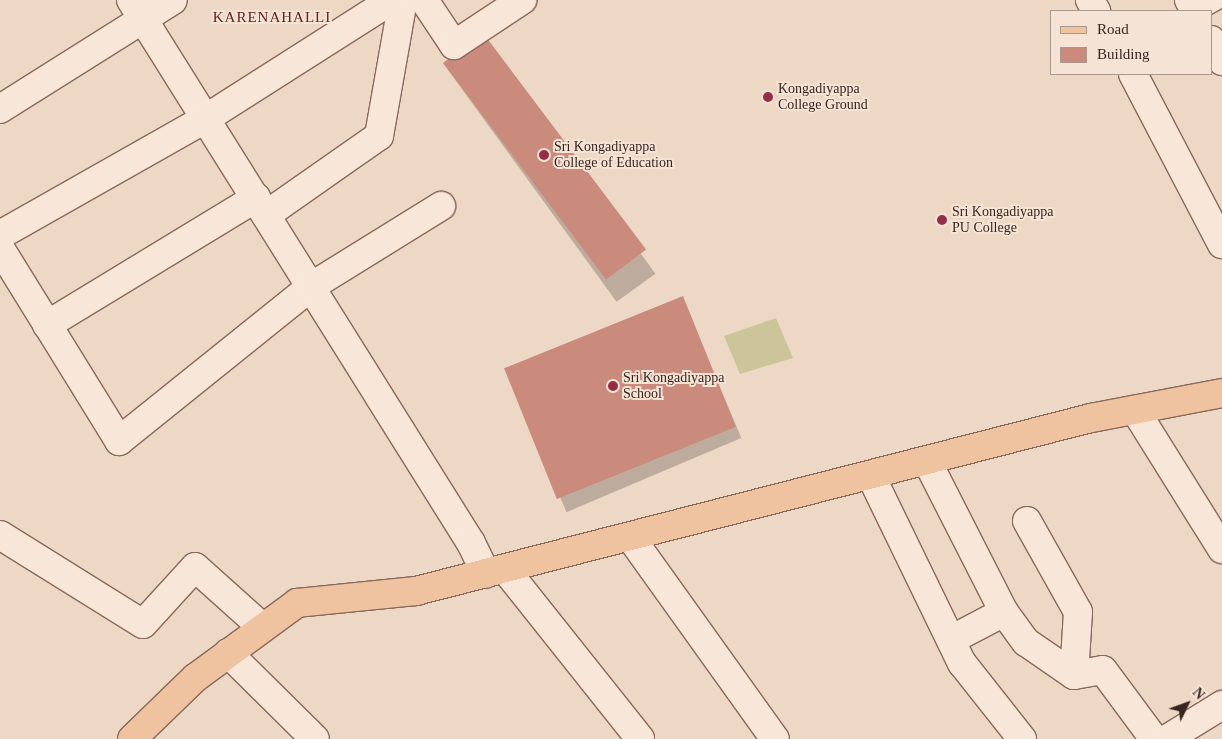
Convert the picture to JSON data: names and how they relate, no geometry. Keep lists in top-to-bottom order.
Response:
{
  "districts": ["KARENAHALLI"],
  "places": [
    "Kongadiyappa College Ground",
    "Sri Kongadiyappa College of Education",
    "Sri Kongadiyappa PU College",
    "Sri Kongadiyappa School"
  ],
  "legend": ["Road", "Building"],
  "north": "top right"
}
